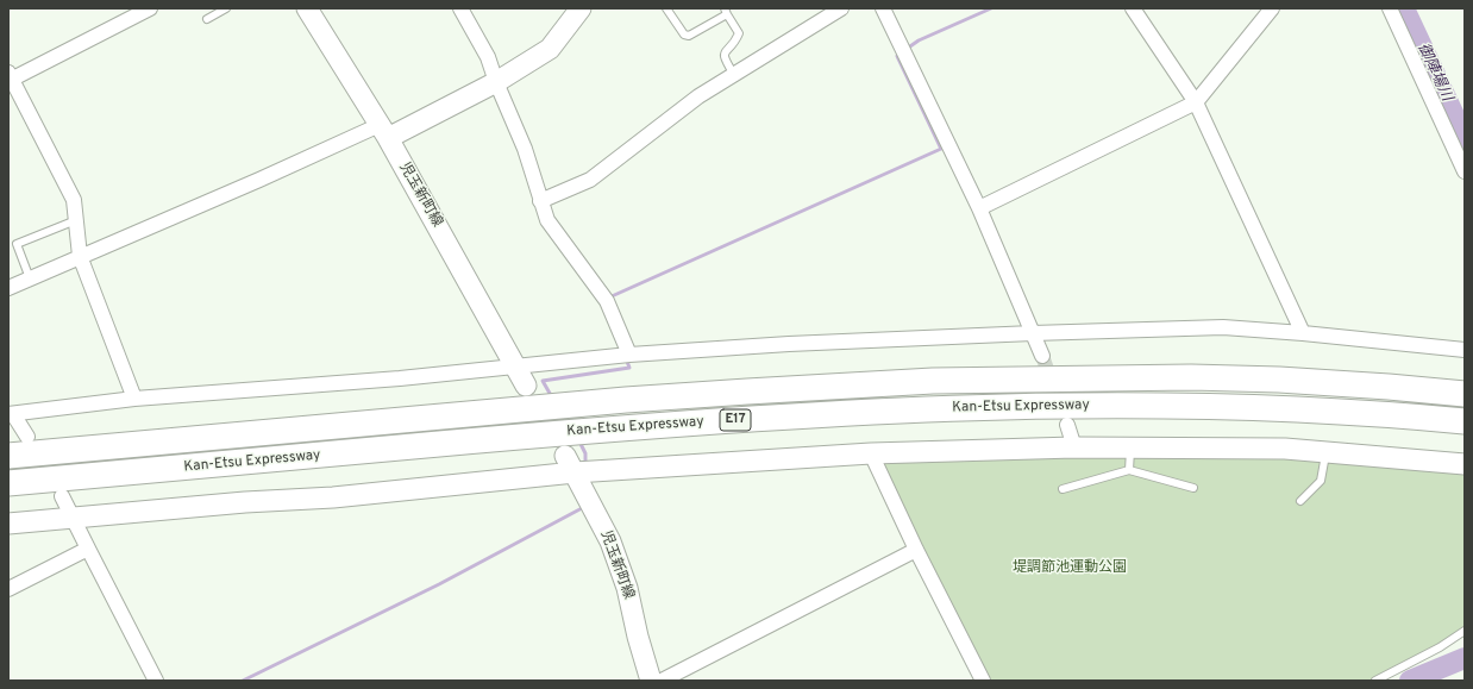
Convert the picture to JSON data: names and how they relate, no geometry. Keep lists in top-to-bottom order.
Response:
{
  "streets": {
    "highway": ["Kan-Etsu Expressway", "E17"],
    "street": ["児玉新町線"]
  },
  "water": ["御陣場川"],
  "parks": ["堤調節池運動公園"]
}
